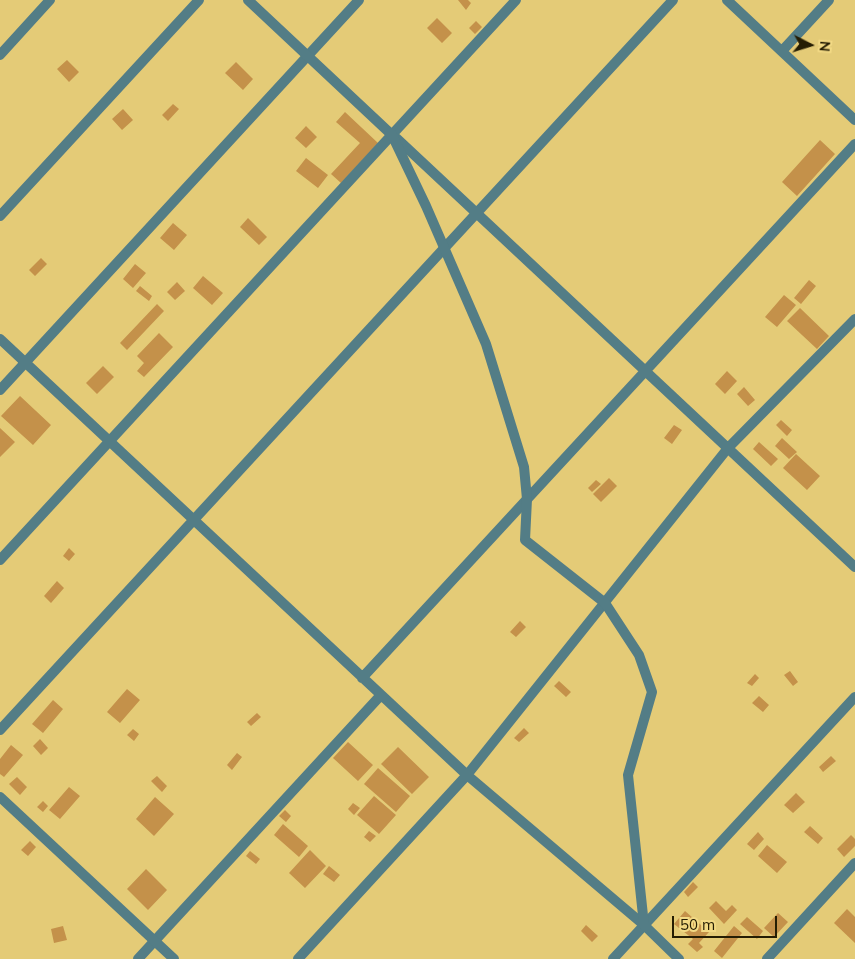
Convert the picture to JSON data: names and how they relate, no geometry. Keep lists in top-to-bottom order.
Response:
{
  "scale_bar": "50 m",
  "north": "right"
}
